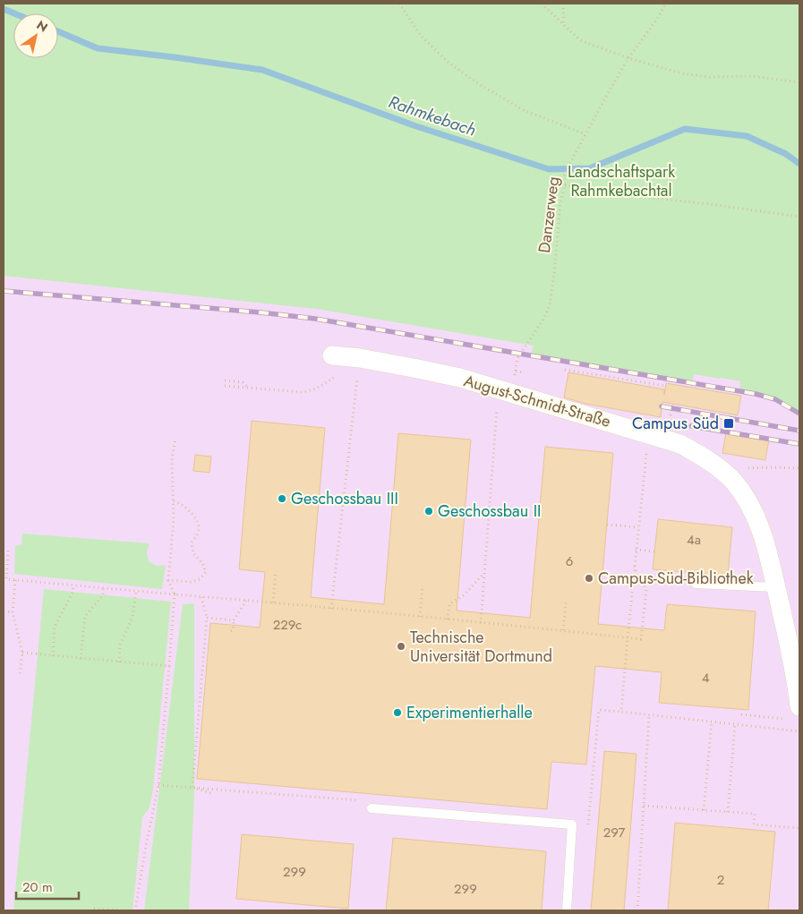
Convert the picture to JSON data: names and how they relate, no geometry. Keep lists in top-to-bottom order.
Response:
{
  "streets": {
    "street": ["August-Schmidt-Straße"],
    "path": ["Danzerweg"]
  },
  "water": ["Rahmkebach"],
  "parks": ["Landschaftspark Rahmkebachtal"],
  "places": {
    "transit": ["Campus Süd"],
    "other": [
      "Geschossbau III",
      "Geschossbau II",
      "Campus-Süd-Bibliothek",
      "Technische Universität Dortmund",
      "Experimentierhalle"
    ]
  },
  "house_numbers": [
    "4a",
    "6",
    "229c",
    "4",
    "297",
    "299",
    "2",
    "299"
  ],
  "scale_bar": "20 m",
  "north": "top right"
}
